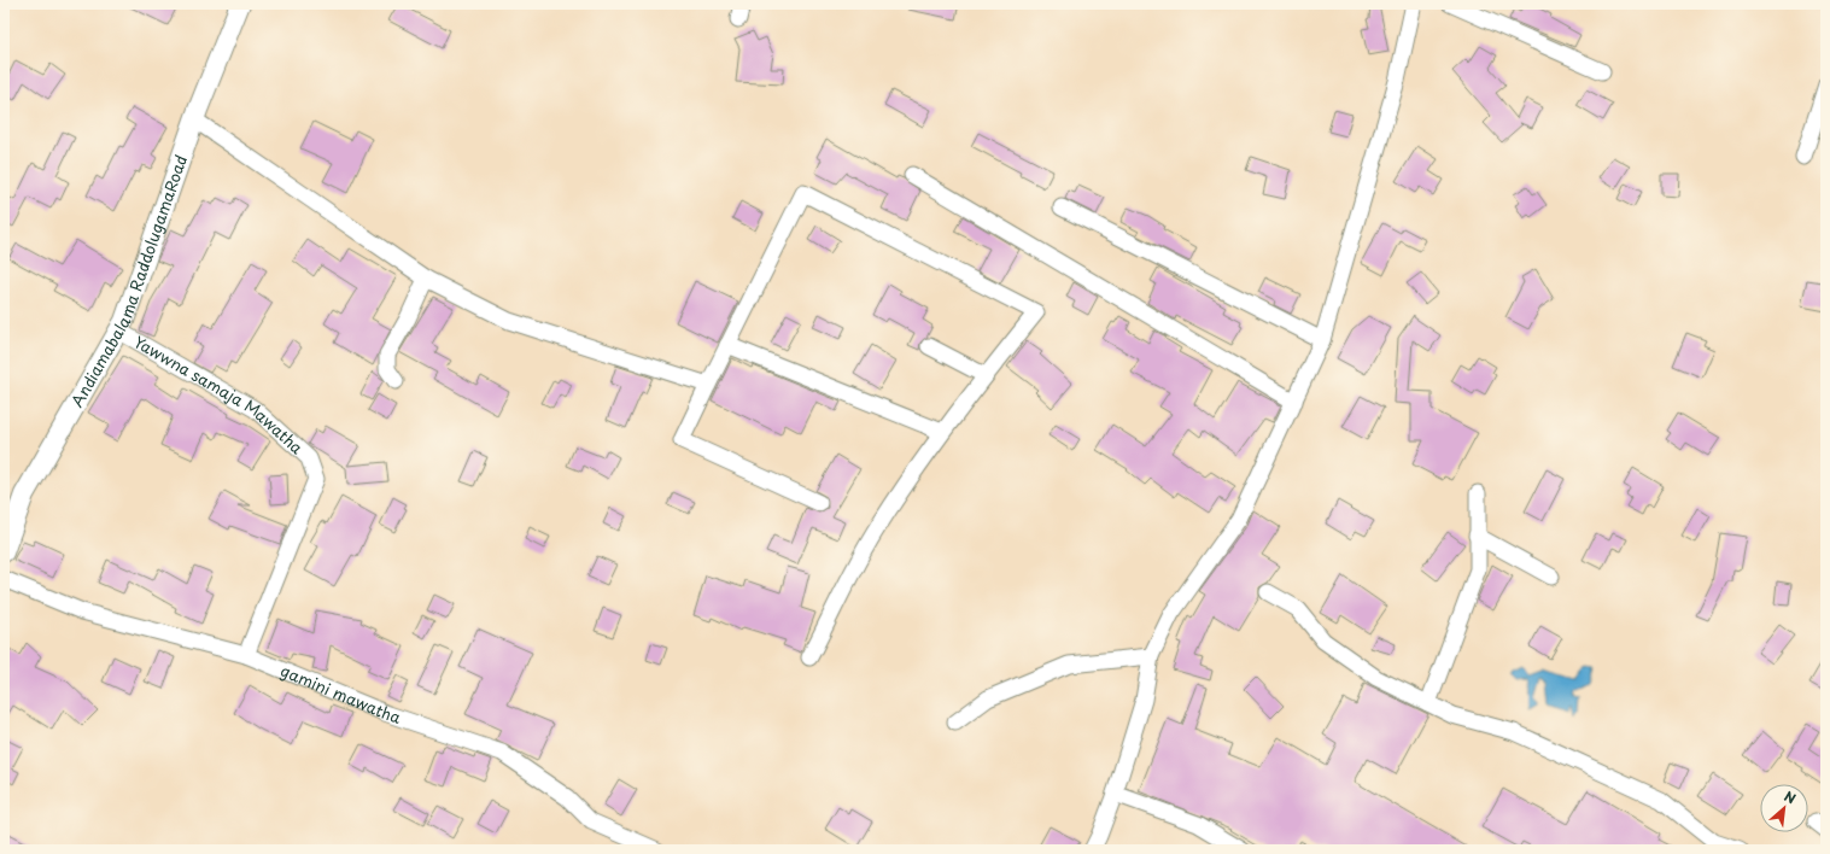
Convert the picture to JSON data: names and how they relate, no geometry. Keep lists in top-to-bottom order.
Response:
{
  "streets": {
    "street": ["Andiamabalama RaddolugamaRoad", "Yawwna samaja Mawatha", "gamini mawatha"]
  },
  "crossings": [
    ["Andiamabalama RaddolugamaRoad", "Yawwna samaja Mawatha"],
    ["Yawwna samaja Mawatha", "gamini mawatha"]
  ],
  "north": "top right"
}
